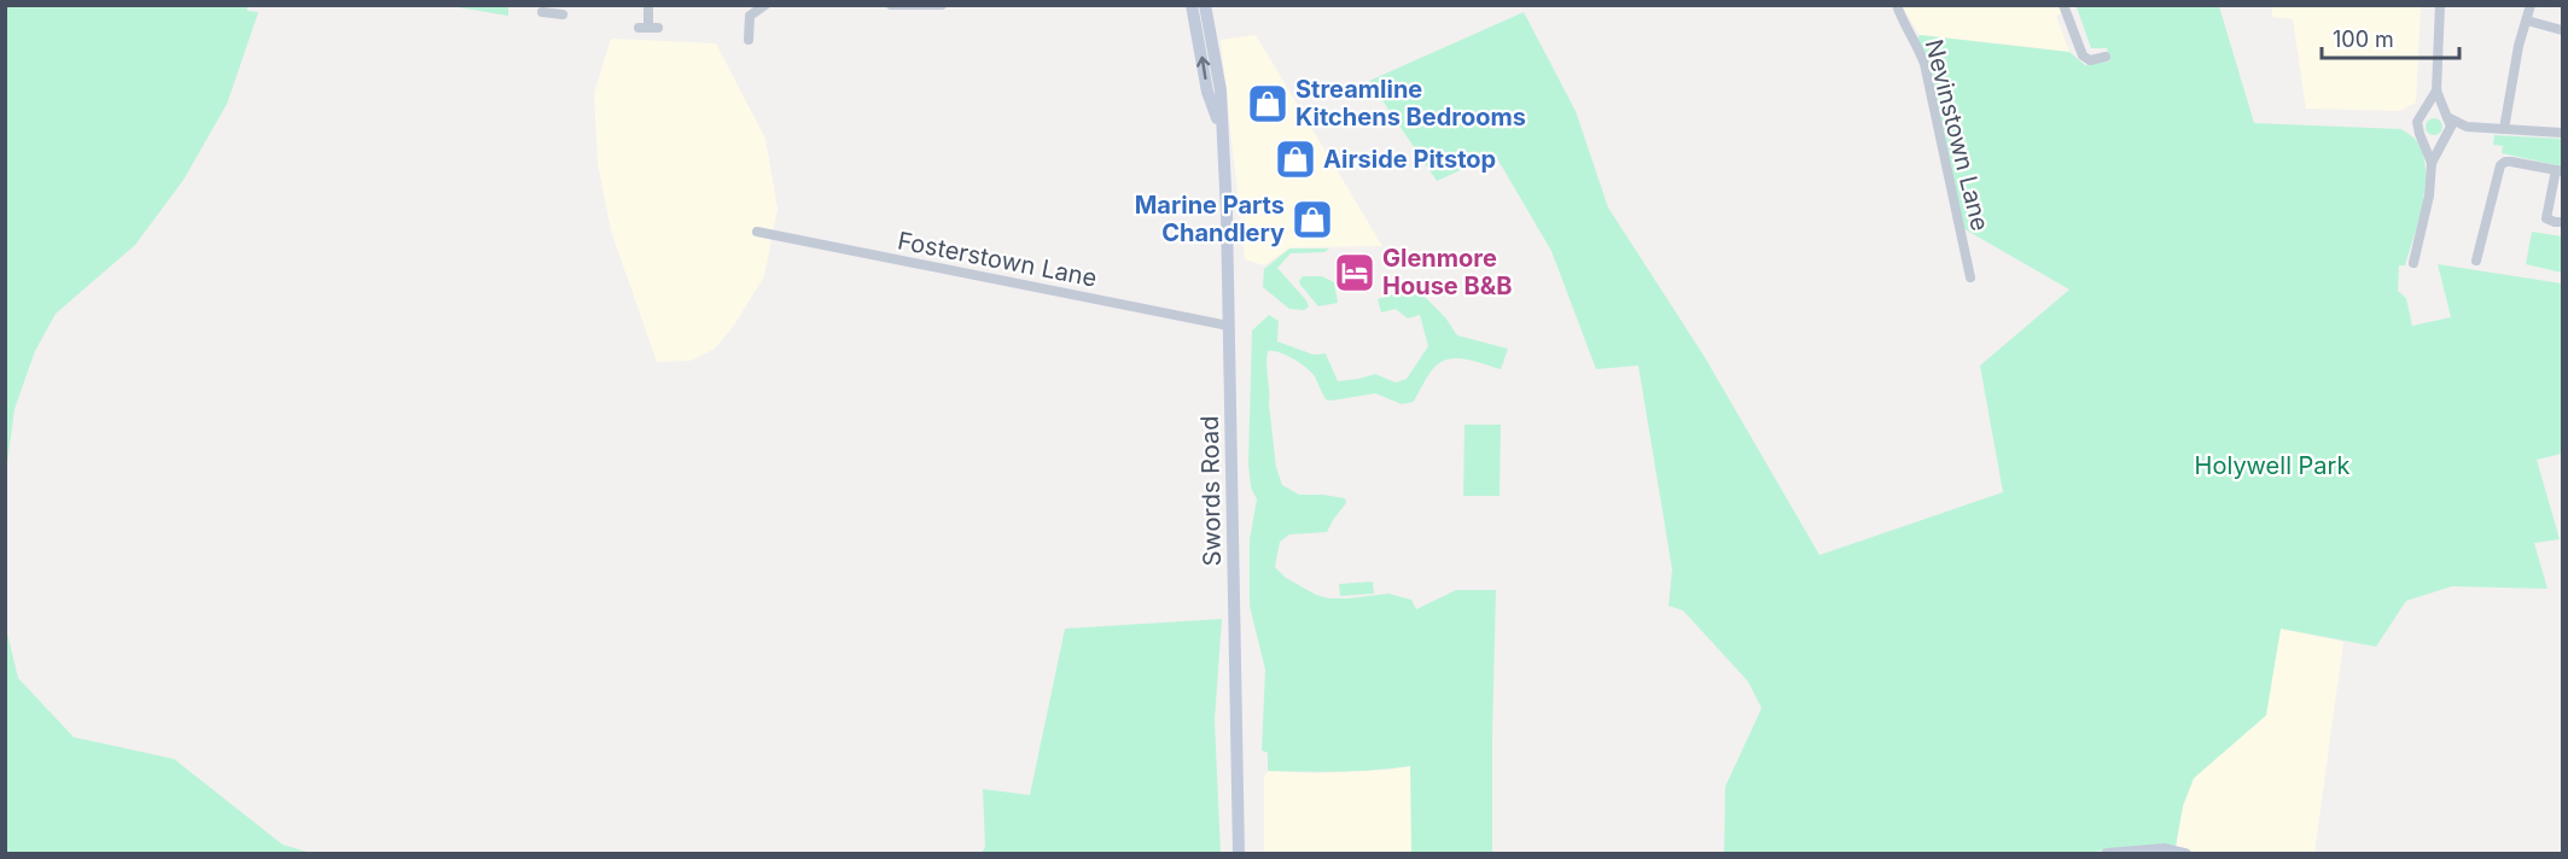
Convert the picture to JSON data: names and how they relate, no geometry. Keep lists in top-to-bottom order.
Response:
{
  "streets": {
    "main road": ["Swords Road"],
    "street": ["Nevinstown Lane", "Fosterstown Lane"]
  },
  "crossings": [
    ["Fosterstown Lane", "Swords Road"]
  ],
  "parks": ["Holywell Park"],
  "places": {
    "shop": ["Streamline Kitchens Bedrooms", "Airside Pitstop", "Marine Parts Chandlery"],
    "hotel": ["Glenmore House B&B"]
  },
  "scale_bar": "100 m"
}
